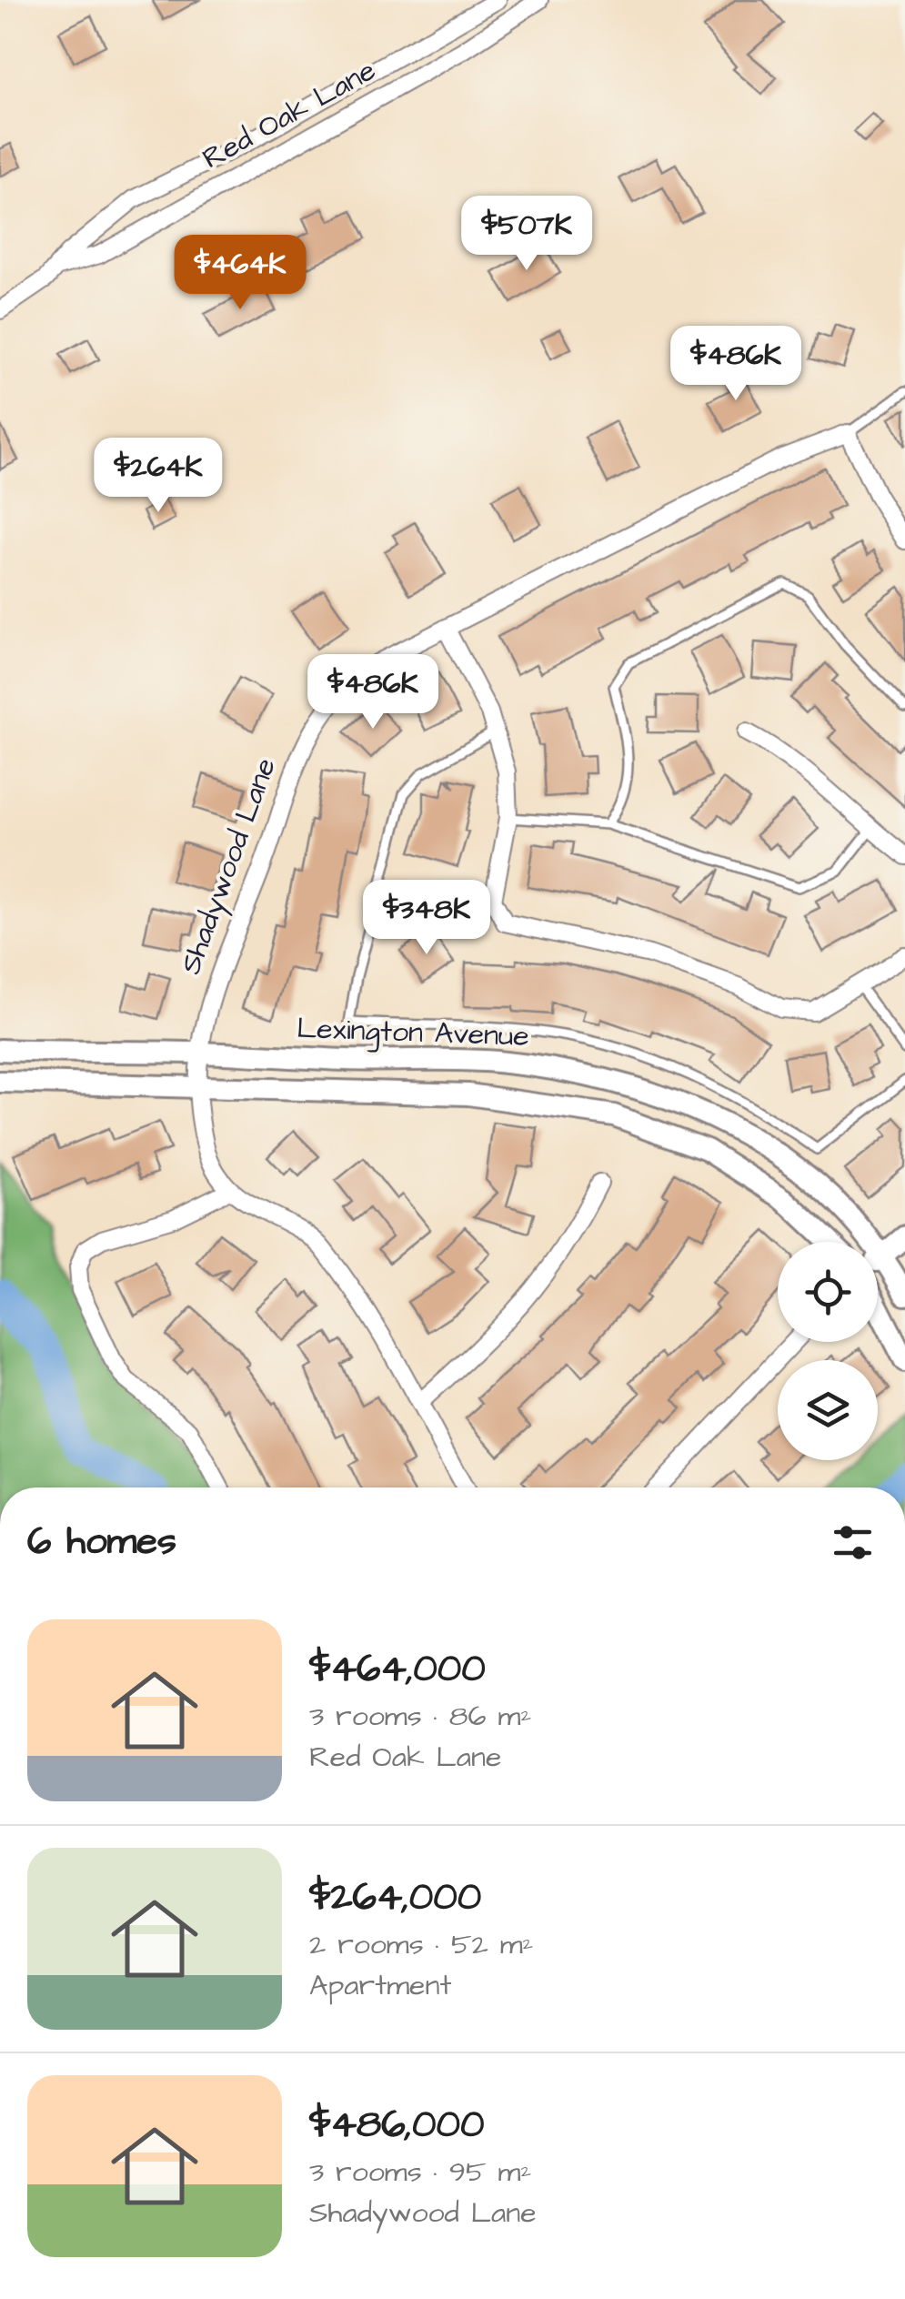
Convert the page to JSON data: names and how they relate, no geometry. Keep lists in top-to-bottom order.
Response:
{
  "streets": {
    "street": ["Red Oak Lane", "Shadywood Lane", "Lexington Avenue"]
  },
  "crossings": [
    ["Shadywood Lane", "Lexington Avenue"]
  ],
  "page": {
    "price": [
      "$507K",
      "$464K",
      "$486K",
      "$264K",
      "$486K",
      "$348K"
    ],
    "heading": "6 homes",
    "list": [
      {
        "name": "$464,000",
        "note": "3 rooms · 86 m² · Red Oak Lane"
      },
      {
        "name": "$264,000",
        "note": "2 rooms · 52 m² · Apartment"
      },
      {
        "name": "$486,000",
        "note": "3 rooms · 95 m² · Shadywood Lane"
      }
    ]
  }
}
